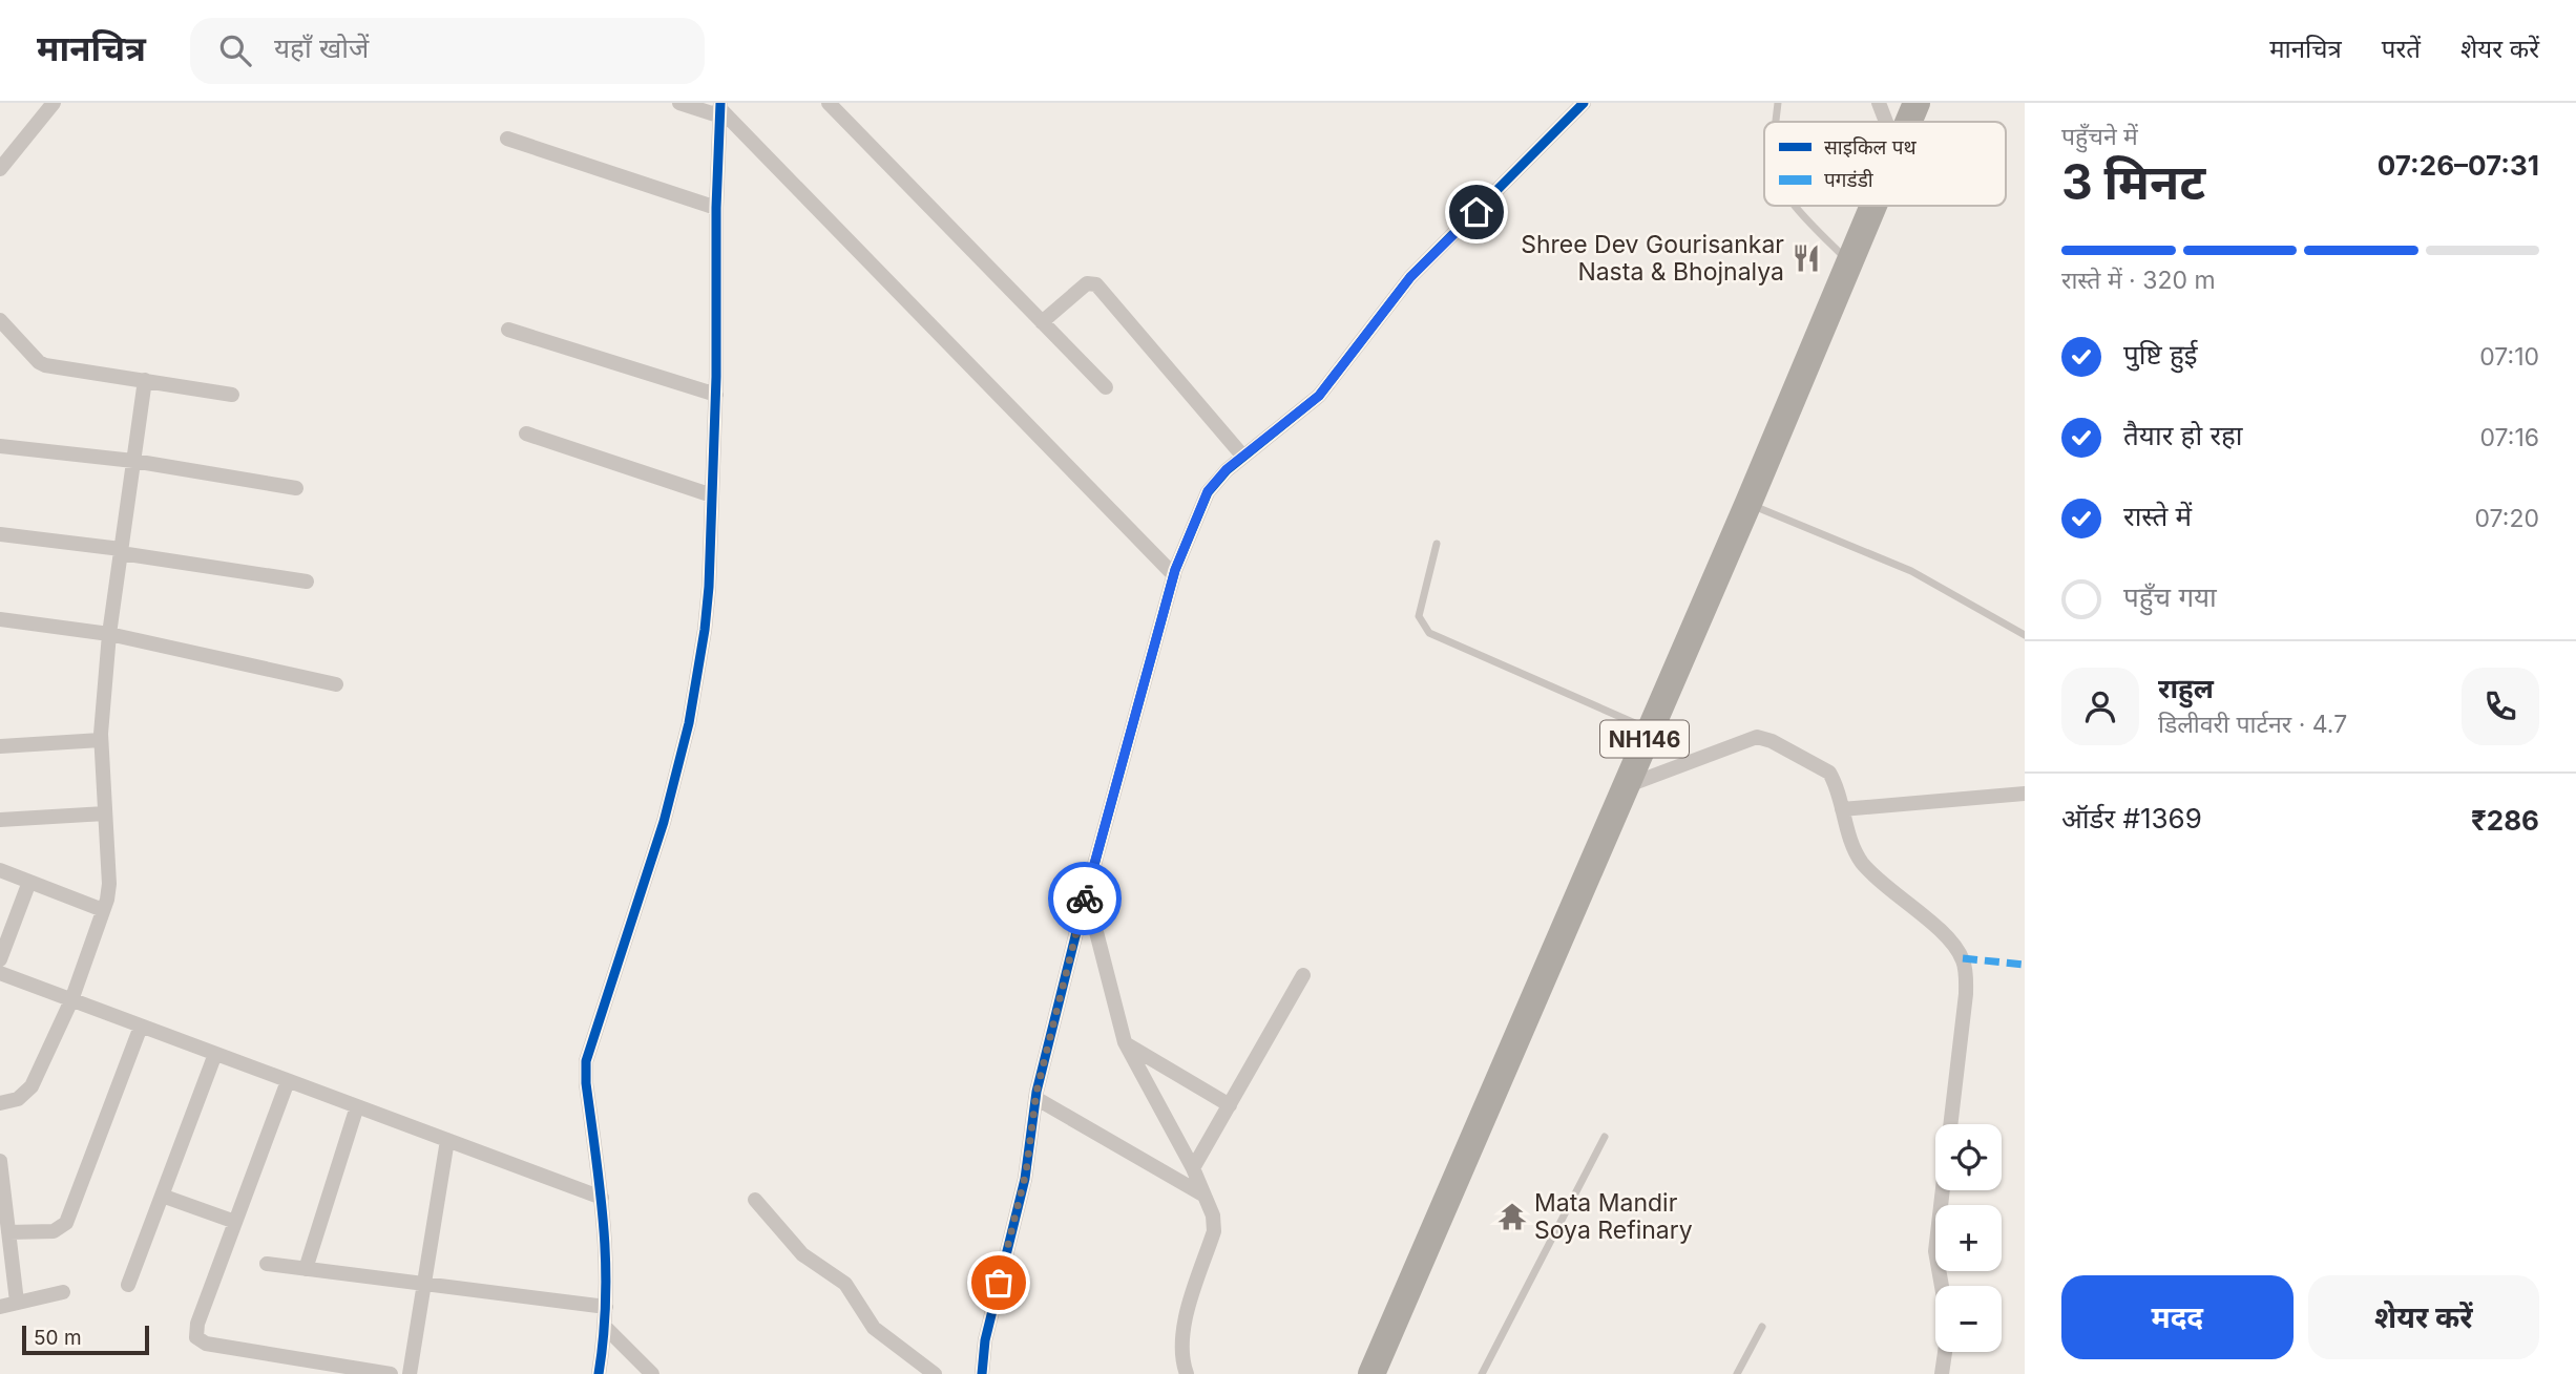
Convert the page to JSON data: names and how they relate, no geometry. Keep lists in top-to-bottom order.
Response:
{
  "streets": {
    "highway": ["NH146"]
  },
  "places": {
    "restaurant": ["Shree Dev Gourisankar Nasta & Bhojnalya"],
    "temple": ["Mata Mandir Soya Refinary"]
  },
  "legend": ["साइकिल पथ", "पगडंडी"],
  "scale_bar": "50 m",
  "page": {
    "header": "मानचित्र",
    "search": "यहाँ खोजें",
    "nav": ["मानचित्र", "परतें", "शेयर करें"],
    "heading": ["3 मिनट", "पहुँचने में", "07:26–07:31"],
    "panel": [
      "राहुल",
      "डिलीवरी पार्टनर · 4.7",
      "ऑर्डर #1369",
      "₹286"
    ],
    "bar": "रास्ते में · 320 m",
    "list": [
      ["पुष्टि हुई", "07:10"],
      ["तैयार हो रहा", "07:16"],
      ["रास्ते में", "07:20"],
      "पहुँच गया"
    ],
    "map_buttons": ["+", "−"],
    "buttons": ["मदद", "शेयर करें"],
    "scale": "50 m"
  }
}
